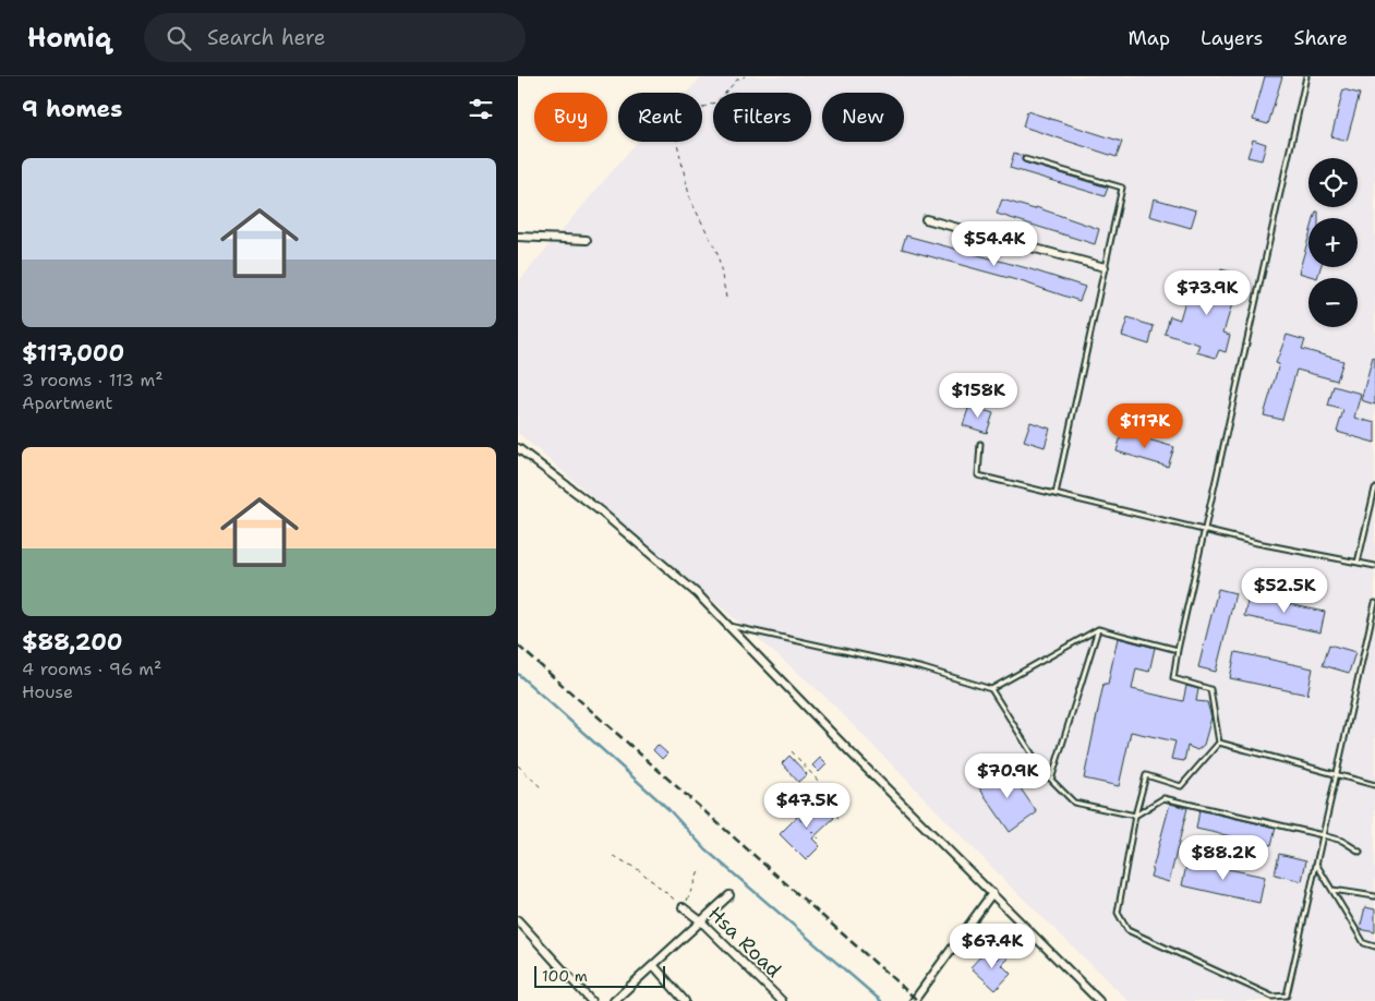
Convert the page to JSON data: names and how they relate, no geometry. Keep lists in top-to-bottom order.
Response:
{
  "streets": {
    "street": ["Hsa Road"]
  },
  "scale_bar": "100 m",
  "page": {
    "header": "Homiq",
    "search": "Search here",
    "nav": ["Map", "Layers", "Share"],
    "heading": "9 homes",
    "chip": [
      "Buy",
      "Rent",
      "Filters",
      "New"
    ],
    "list": [
      {
        "name": "$117,000",
        "note": "3 rooms · 113 m² · Apartment"
      },
      {
        "name": "$88,200",
        "note": "4 rooms · 96 m² · House"
      }
    ],
    "map_buttons": ["+", "−"],
    "price": [
      "$54.4K",
      "$73.9K",
      "$158K",
      "$117K",
      "$52.5K",
      "$70.9K",
      "$47.5K",
      "$88.2K",
      "$67.4K"
    ],
    "scale": "100 m"
  }
}
